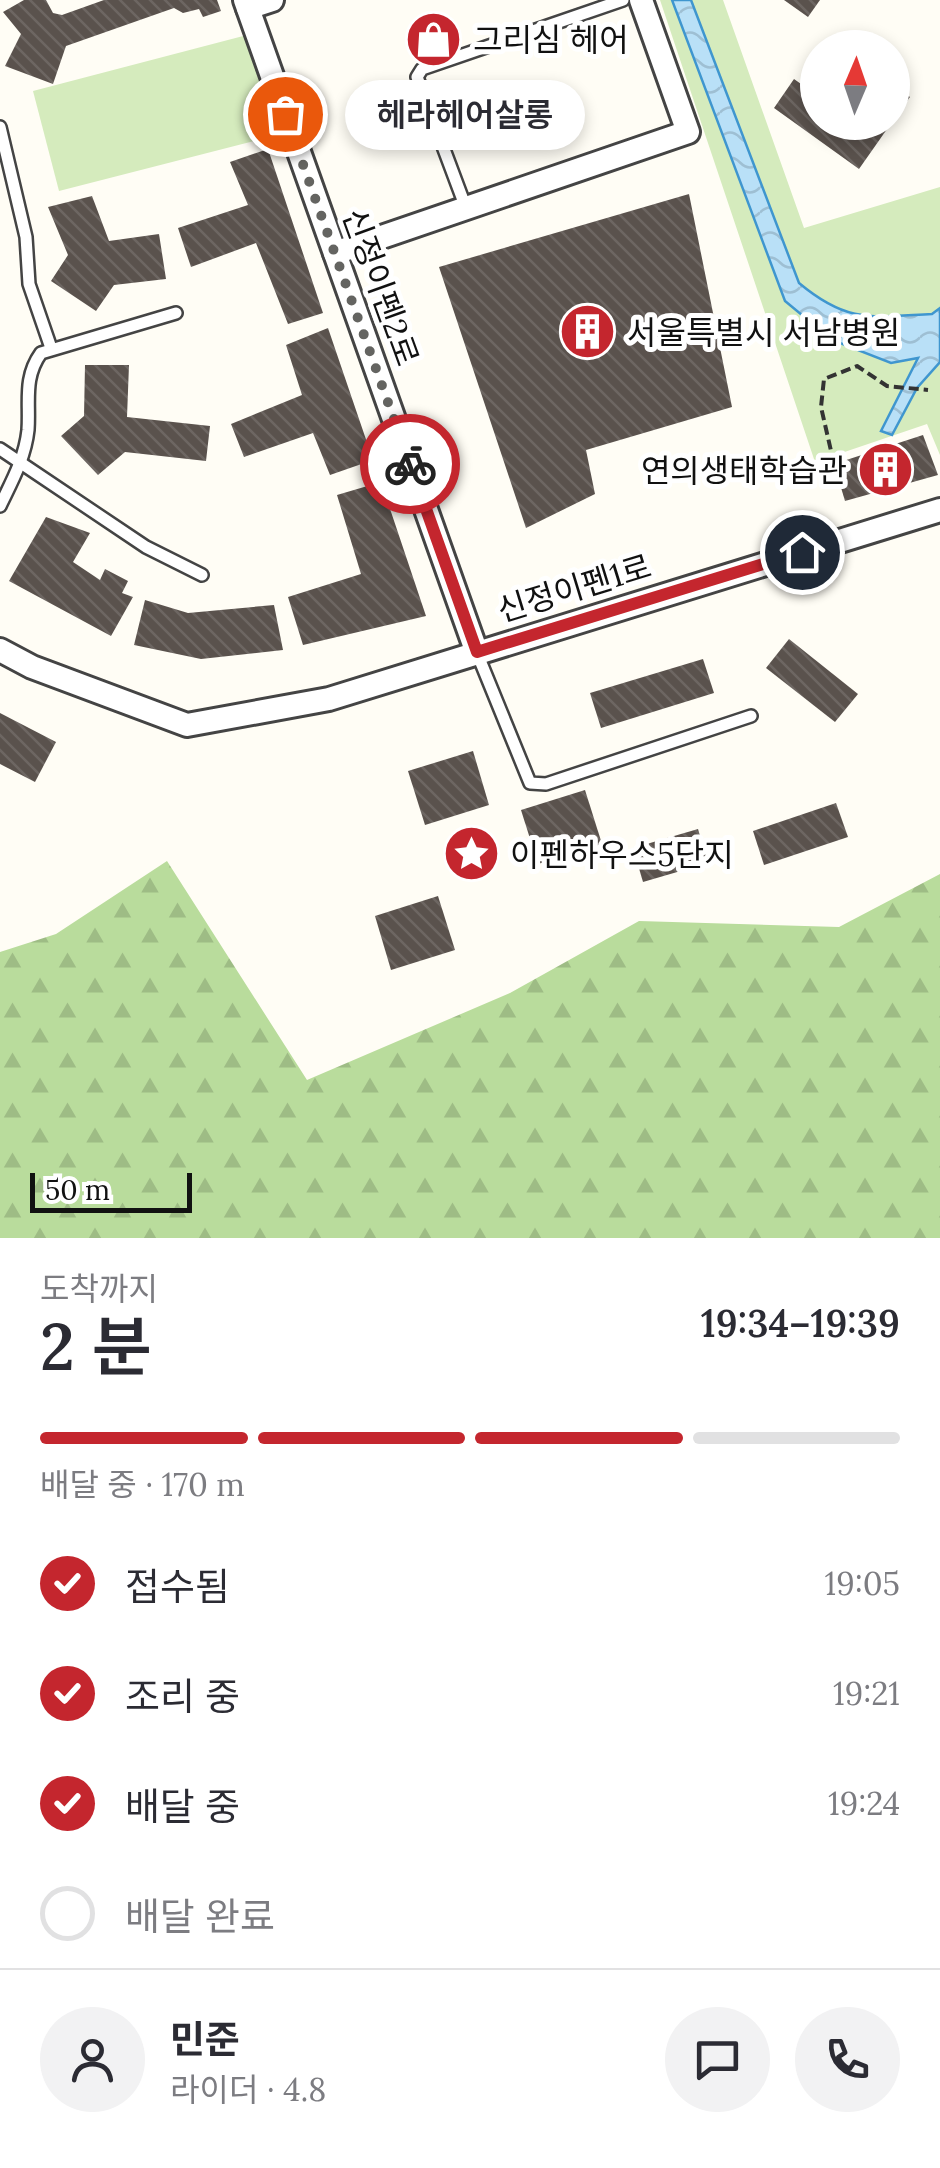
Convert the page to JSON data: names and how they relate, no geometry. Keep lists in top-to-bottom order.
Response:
{
  "streets": {
    "street": ["신정이펜2로", "신정이펜1로"]
  },
  "crossings": [
    ["신정이펜2로", "신정이펜1로"]
  ],
  "places": {
    "shop": ["그리심 헤어"],
    "other": ["헤라헤어살롱"],
    "building": ["서울특별시 서남병원", "연의생태학습관"],
    "place": ["이펜하우스5단지"]
  },
  "scale_bar": "50 m",
  "north": "top",
  "page": {
    "bubble": "헤라헤어살롱",
    "scale": "50 m",
    "heading": ["2 분", "도착까지", "19:34–19:39"],
    "panel": ["민준", "라이더 · 4.8"],
    "bar": "배달 중 · 170 m",
    "list": [
      ["접수됨", "19:05"],
      ["조리 중", "19:21"],
      ["배달 중", "19:24"],
      "배달 완료"
    ]
  }
}
